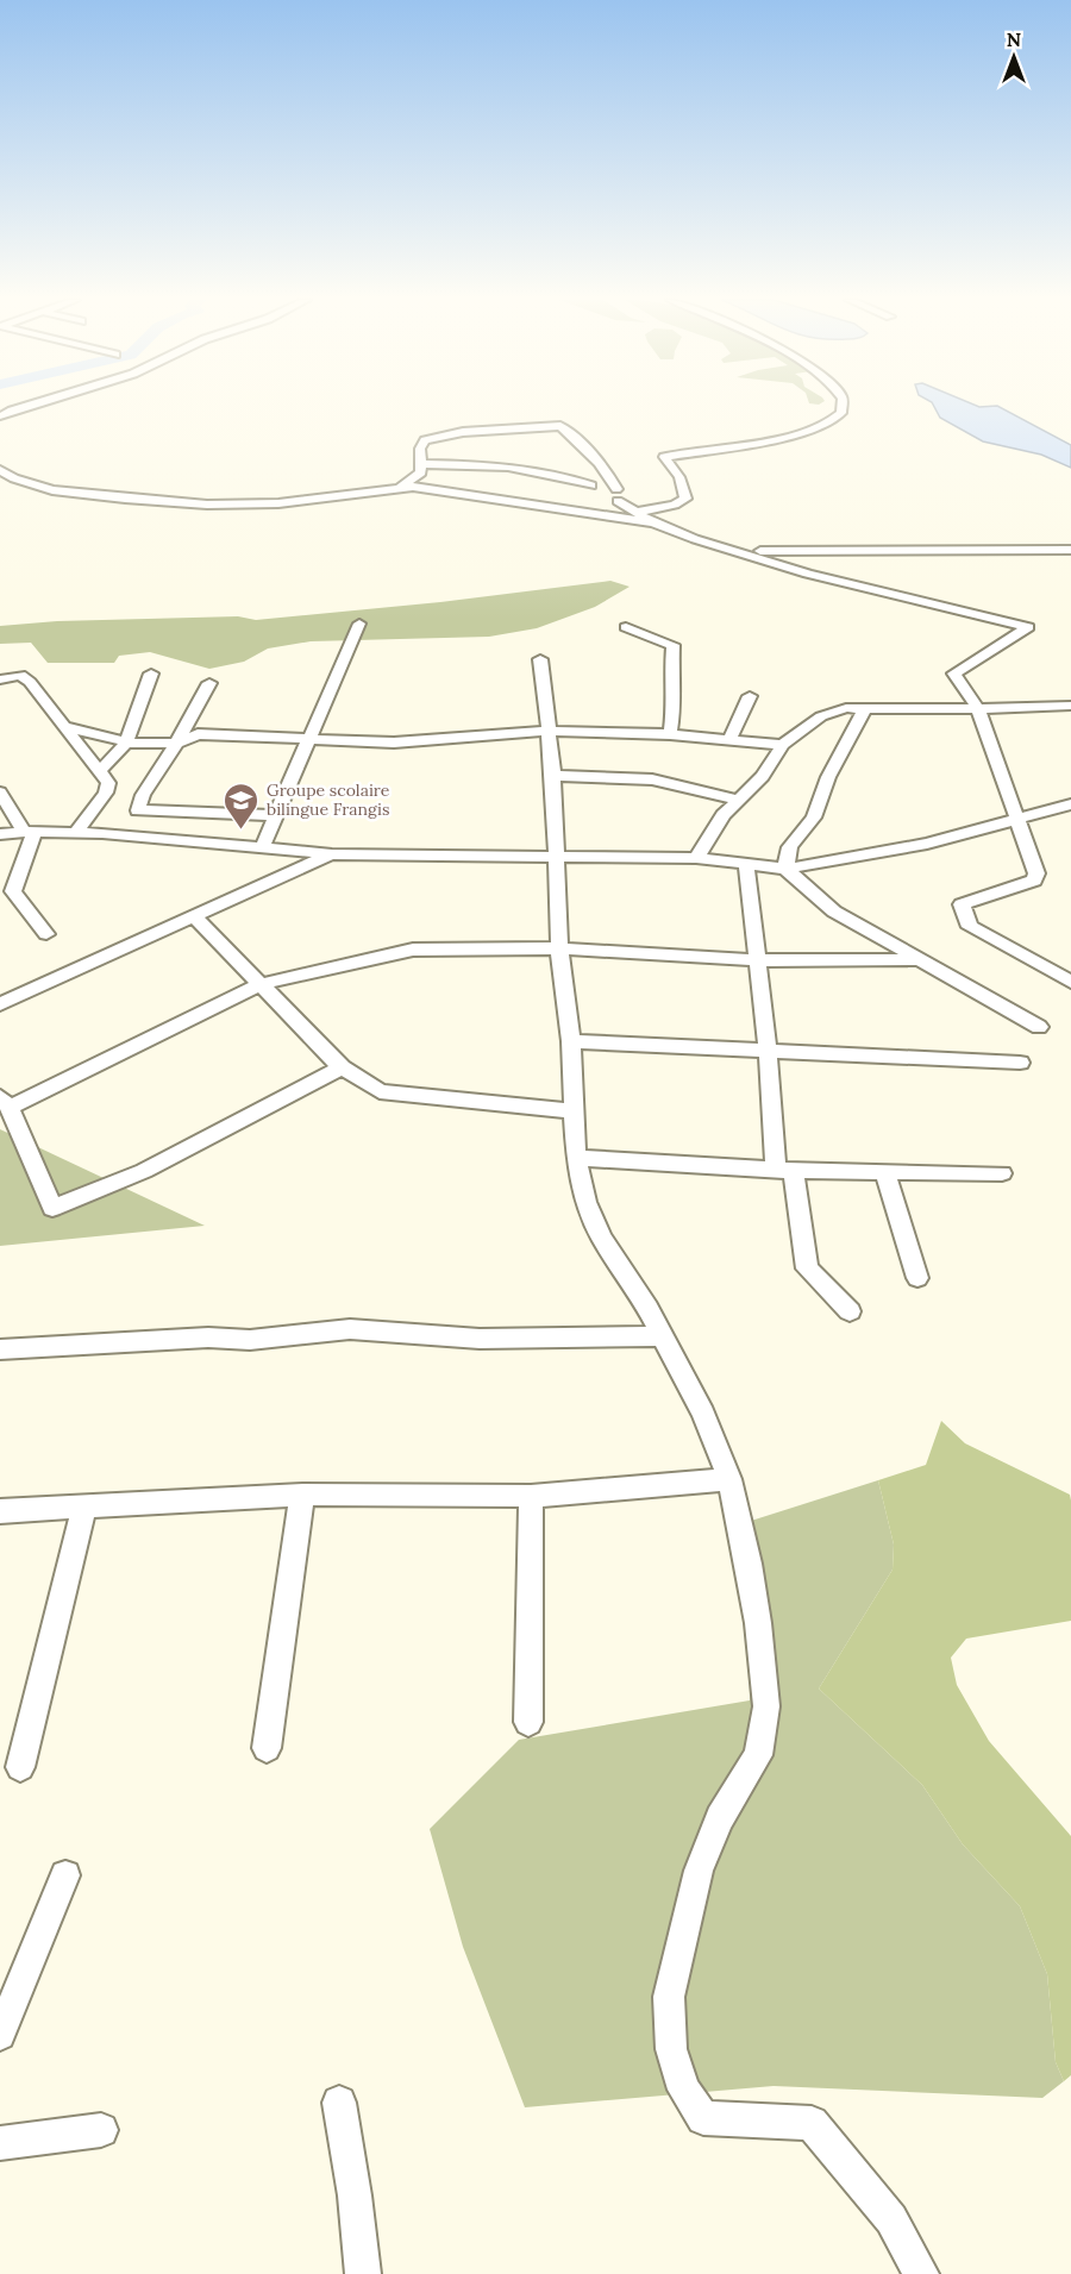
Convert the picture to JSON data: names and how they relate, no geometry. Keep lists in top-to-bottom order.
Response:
{
  "places": {
    "school or university": ["Groupe scolaire bilingue Frangis"]
  },
  "north": "top"
}
